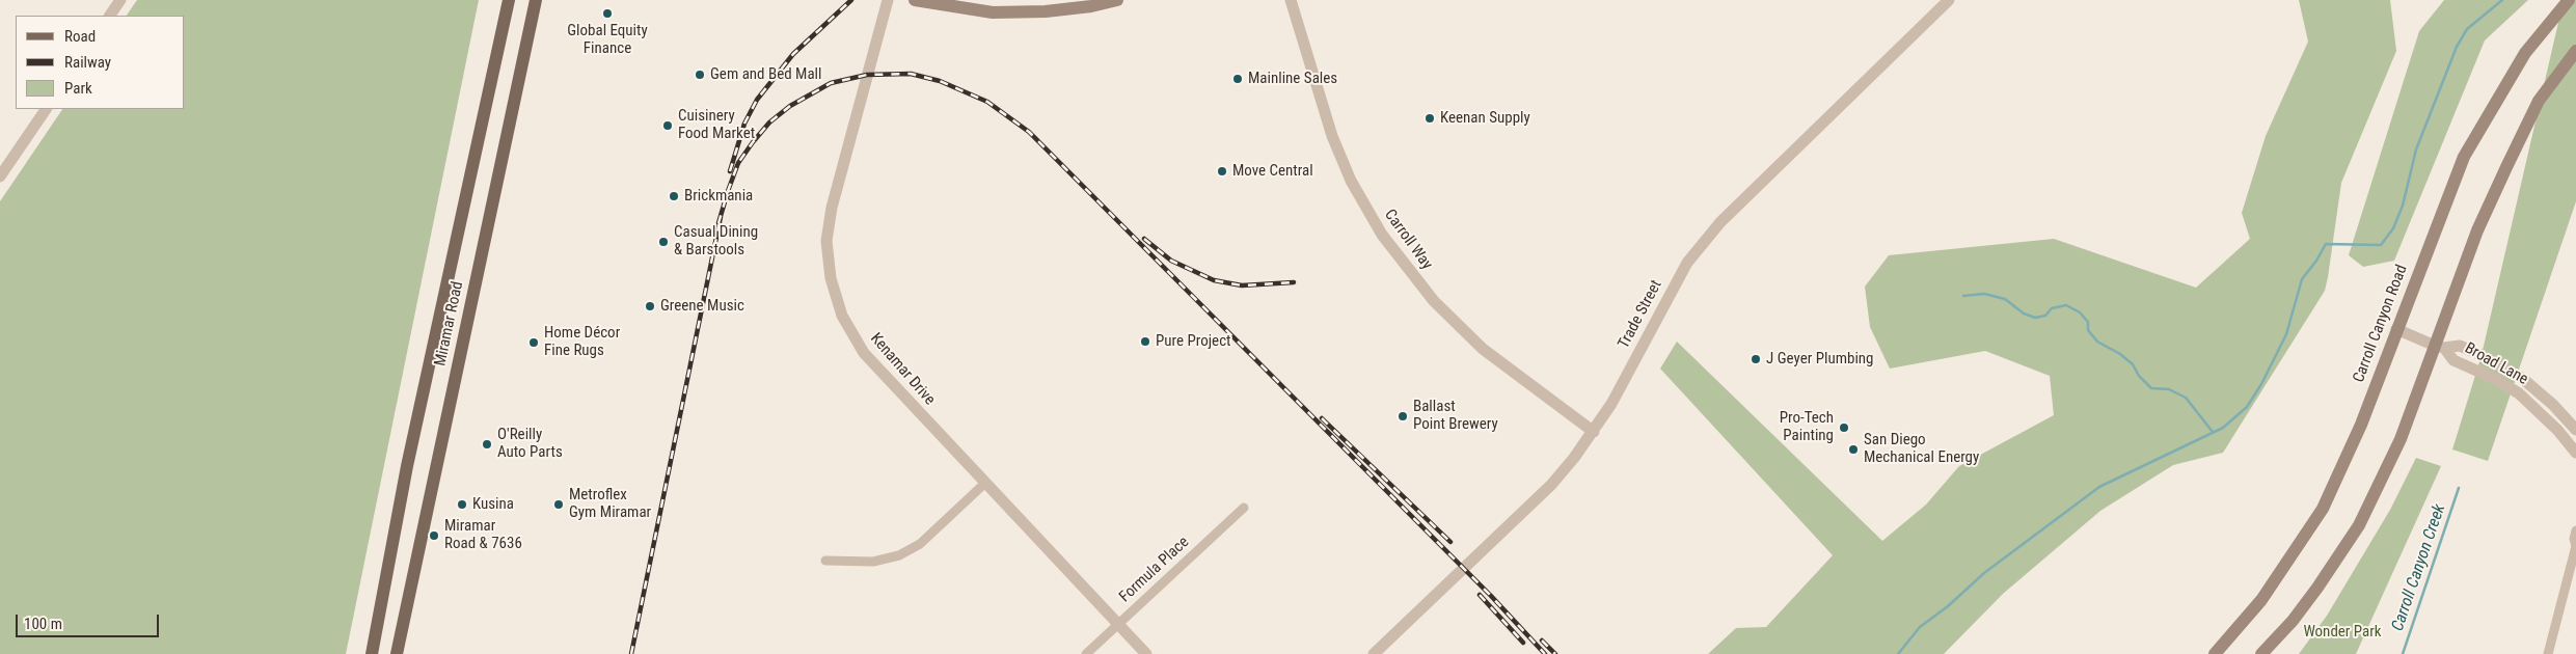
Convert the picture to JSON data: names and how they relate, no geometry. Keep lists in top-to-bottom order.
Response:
{
  "streets": {
    "main road": ["Miramar Road", "Carroll Canyon Road"],
    "street": [
      "Carroll Way",
      "Trade Street",
      "Broad Lane",
      "Kenamar Drive",
      "Formula Place"
    ]
  },
  "crossings": [
    ["Carroll Way", "Trade Street"],
    ["Carroll Canyon Road", "Broad Lane"],
    ["Kenamar Drive", "Formula Place"]
  ],
  "water": ["Carroll Canyon Creek"],
  "parks": ["Wonder Park"],
  "places": [
    "Global Equity Finance",
    "Gem and Bed Mall",
    "Mainline Sales",
    "Keenan Supply",
    "Cuisinery Food Market",
    "Move Central",
    "Brickmania",
    "Casual Dining & Barstools",
    "Greene Music",
    "Pure Project",
    "Home Décor Fine Rugs",
    "J Geyer Plumbing",
    "Ballast Point Brewery",
    "Pro-Tech Painting",
    "O'Reilly Auto Parts",
    "San Diego Mechanical Energy",
    "Kusina",
    "Metroflex Gym Miramar",
    "Miramar Road & 7636"
  ],
  "legend": ["Road", "Railway", "Park"],
  "scale_bar": "100 m"
}
